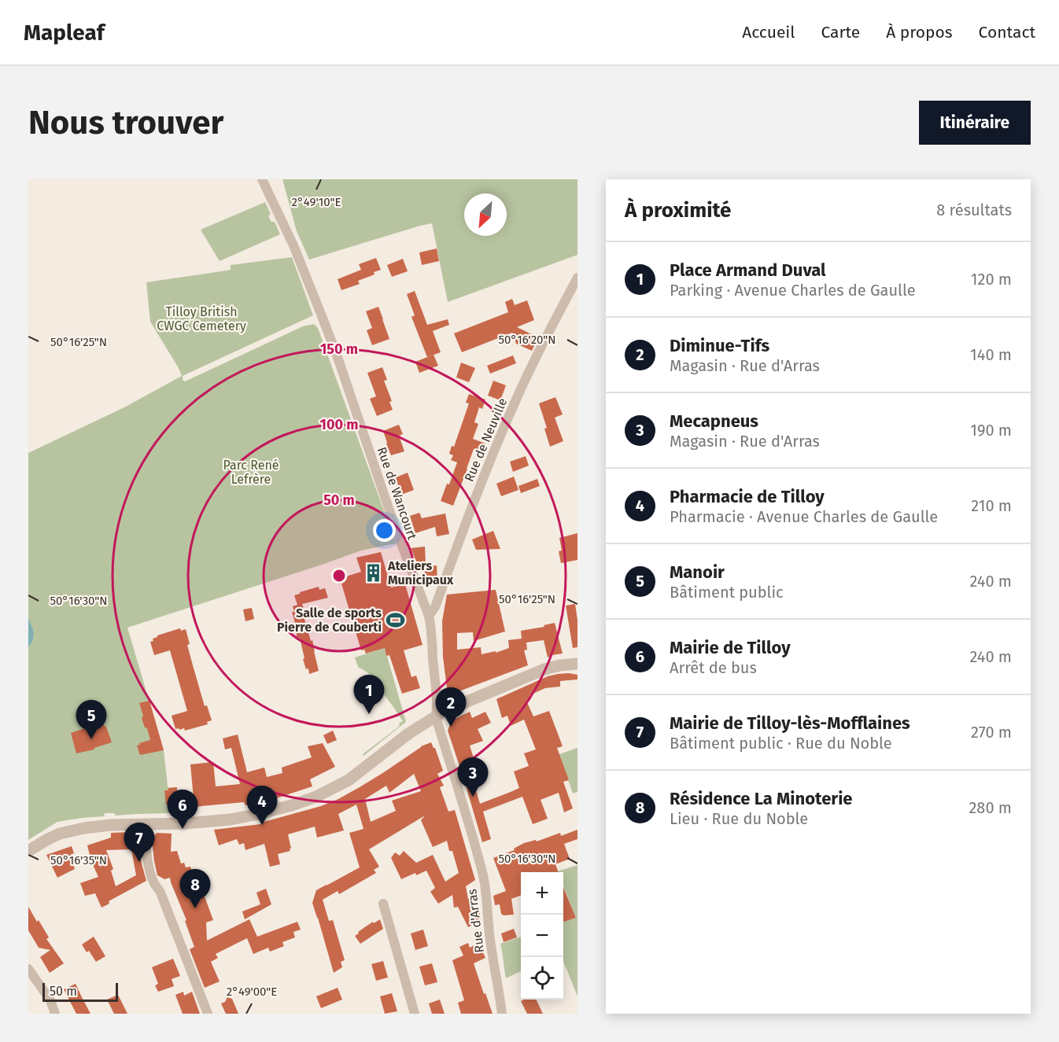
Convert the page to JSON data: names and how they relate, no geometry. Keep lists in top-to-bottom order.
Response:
{
  "streets": {
    "street": ["Rue de Neuville", "Rue de Wancourt", "Rue d'Arras"]
  },
  "crossings": [
    ["Rue de Neuville", "Rue de Wancourt"],
    ["Rue de Wancourt", "Rue d'Arras"]
  ],
  "parks": ["Tilloy British CWGC Cemetery", "Parc René Lefrère"],
  "places": {
    "building": ["Ateliers Municipaux"],
    "sports": ["Salle de sports Pierre de Couberti"]
  },
  "scale_bar": "50 m",
  "north": "bottom left",
  "page": {
    "header": "Mapleaf",
    "nav": [
      "Accueil",
      "Carte",
      "À propos",
      "Contact"
    ],
    "buttons": "Itinéraire",
    "title": "Nous trouver",
    "heading": ["À proximité", "8 résultats"],
    "list": [
      {
        "mark": "1",
        "name": "Place Armand Duval",
        "note": "Parking · Avenue Charles de Gaulle",
        "value": "120 m"
      },
      {
        "mark": "2",
        "name": "Diminue-Tifs",
        "note": "Magasin · Rue d'Arras",
        "value": "140 m"
      },
      {
        "mark": "3",
        "name": "Mecapneus",
        "note": "Magasin · Rue d'Arras",
        "value": "190 m"
      },
      {
        "mark": "4",
        "name": "Pharmacie de Tilloy",
        "note": "Pharmacie · Avenue Charles de Gaulle",
        "value": "210 m"
      },
      {
        "mark": "5",
        "name": "Manoir",
        "note": "Bâtiment public",
        "value": "240 m"
      },
      {
        "mark": "6",
        "name": "Mairie de Tilloy",
        "note": "Arrêt de bus",
        "value": "240 m"
      },
      {
        "mark": "7",
        "name": "Mairie de Tilloy-lès-Mofflaines",
        "note": "Bâtiment public · Rue du Noble",
        "value": "270 m"
      },
      {
        "mark": "8",
        "name": "Résidence La Minoterie",
        "note": "Lieu · Rue du Noble",
        "value": "280 m"
      }
    ],
    "pins": [
      "1",
      "2",
      "5",
      "3",
      "4",
      "6",
      "7",
      "8"
    ],
    "map_buttons": ["+", "−"],
    "scale": "50 m"
  },
  "coordinates": [
    "2°49'10\"E",
    "50°16'20\"N",
    "50°16'25\"N",
    "50°16'30\"N",
    "50°16'35\"N",
    "2°49'00\"E"
  ],
  "rings": ["150 m", "100 m", "50 m"]
}
